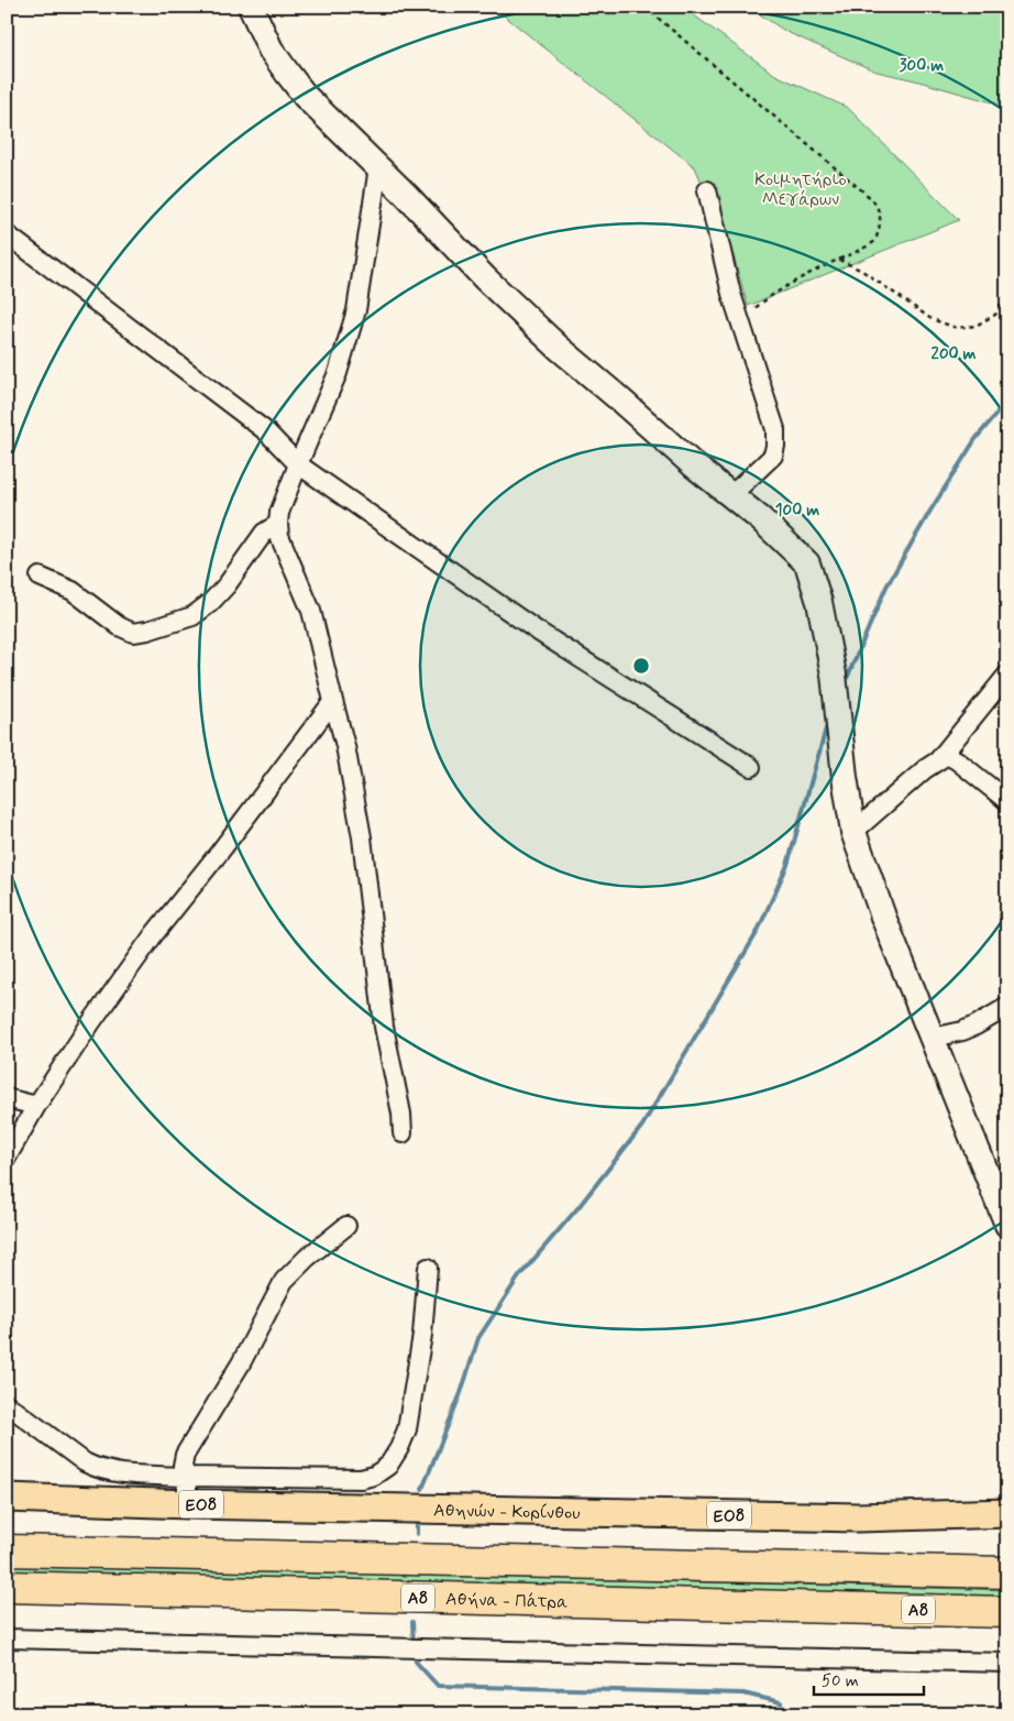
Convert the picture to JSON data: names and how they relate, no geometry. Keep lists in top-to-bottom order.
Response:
{
  "streets": {
    "highway": ["Α8", "Αθήνα - Πάτρα"],
    "main road": ["ΕΟ8", "Αθηνών - Κορίνθου"]
  },
  "parks": ["Κοιμητήριο Μεγάρων"],
  "scale_bar": "50 m",
  "rings": ["300 m", "200 m", "100 m"]
}
